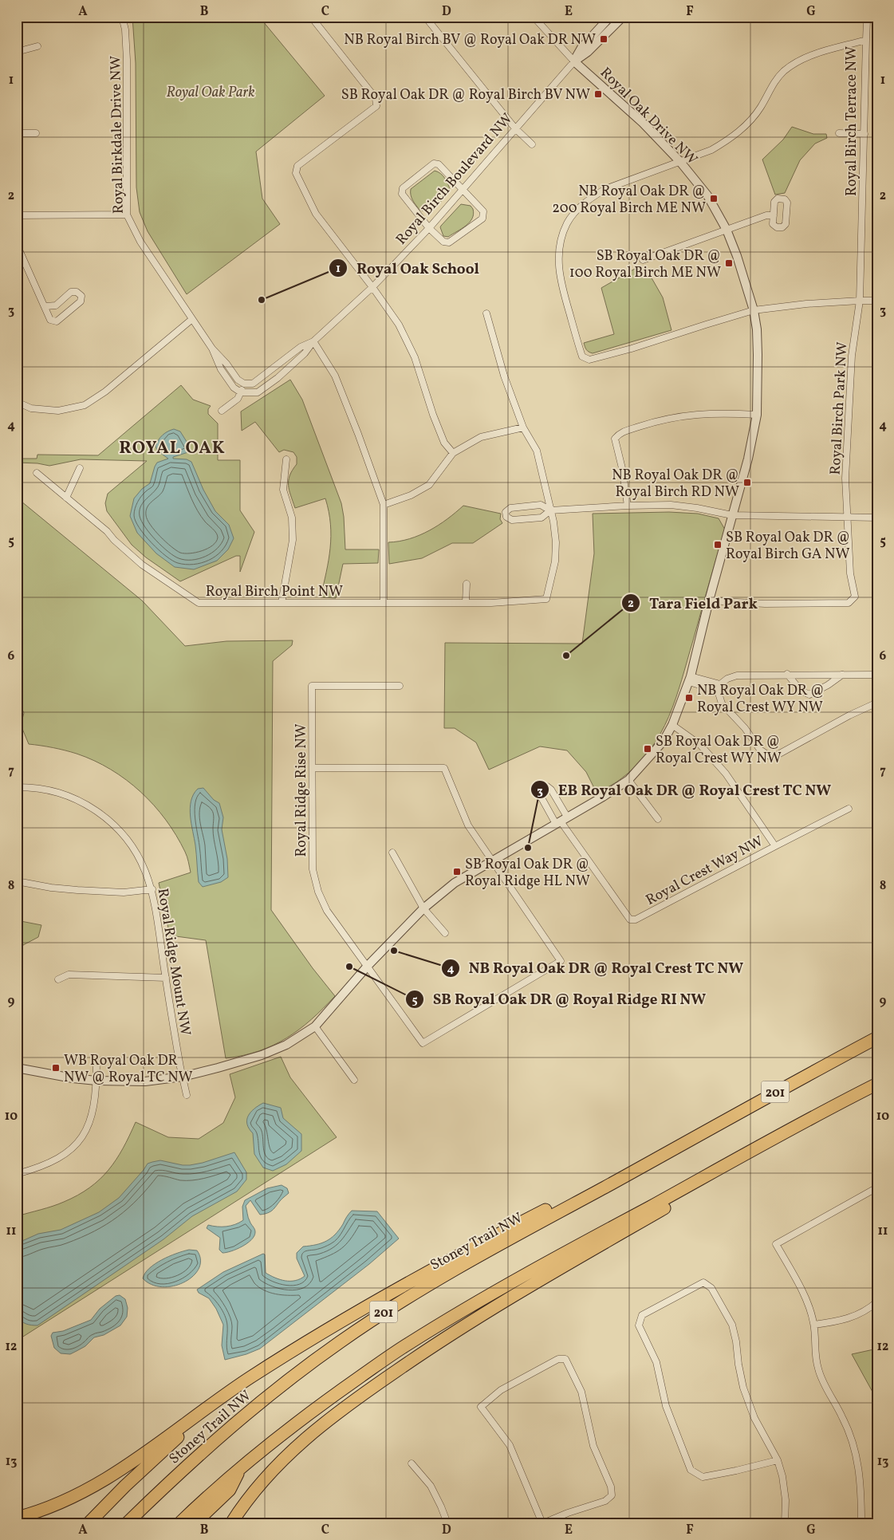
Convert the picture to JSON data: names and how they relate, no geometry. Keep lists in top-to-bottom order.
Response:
{
  "streets": {
    "highway": ["201", "Stoney Trail NW"],
    "street": [
      "Royal Oak Drive NW",
      "Royal Birch Terrace NW",
      "Royal Birkdale Drive NW",
      "Royal Birch Boulevard NW",
      "Royal Birch Park NW",
      "Royal Birch Point NW",
      "Royal Ridge Rise NW",
      "Royal Crest Way NW",
      "Royal Ridge Mount NW"
    ]
  },
  "crossings": [
    ["Royal Oak Drive NW", "Royal Birch Terrace NW"],
    ["Royal Oak Drive NW", "Royal Birch Boulevard NW"],
    ["Royal Oak Drive NW", "Royal Birch Park NW"],
    ["Royal Oak Drive NW", "Royal Ridge Rise NW"],
    ["Royal Oak Drive NW", "Royal Crest Way NW"],
    ["Royal Oak Drive NW", "Royal Ridge Mount NW"],
    ["Royal Birch Terrace NW", "Royal Birch Park NW"],
    ["Royal Birkdale Drive NW", "Royal Birch Boulevard NW"]
  ],
  "districts": ["ROYAL OAK"],
  "parks": ["Royal Oak Park"],
  "places": {
    "transit": [
      "NB Royal Birch BV @ Royal Oak DR NW",
      "SB Royal Oak DR @ Royal Birch BV NW",
      "NB Royal Oak DR @ 200 Royal Birch ME NW",
      "SB Royal Oak DR @ 100 Royal Birch ME NW",
      "NB Royal Oak DR @ Royal Birch RD NW",
      "SB Royal Oak DR @ Royal Birch GA NW",
      "NB Royal Oak DR @ Royal Crest WY NW",
      "SB Royal Oak DR @ Royal Crest WY NW",
      "SB Royal Oak DR @ Royal Ridge HL NW",
      "WB Royal Oak DR NW @ Royal TC NW"
    ],
    "other": [
      "Royal Oak School",
      "Tara Field Park",
      "EB Royal Oak DR @ Royal Crest TC NW",
      "NB Royal Oak DR @ Royal Crest TC NW",
      "SB Royal Oak DR @ Royal Ridge RI NW"
    ]
  },
  "grid": {
    "columns": [
      "A",
      "B",
      "C",
      "D",
      "E",
      "F",
      "G"
    ],
    "rows": [
      "1",
      "2",
      "3",
      "4",
      "5",
      "6",
      "7",
      "8",
      "9",
      "10",
      "11",
      "12",
      "13"
    ]
  }
}
